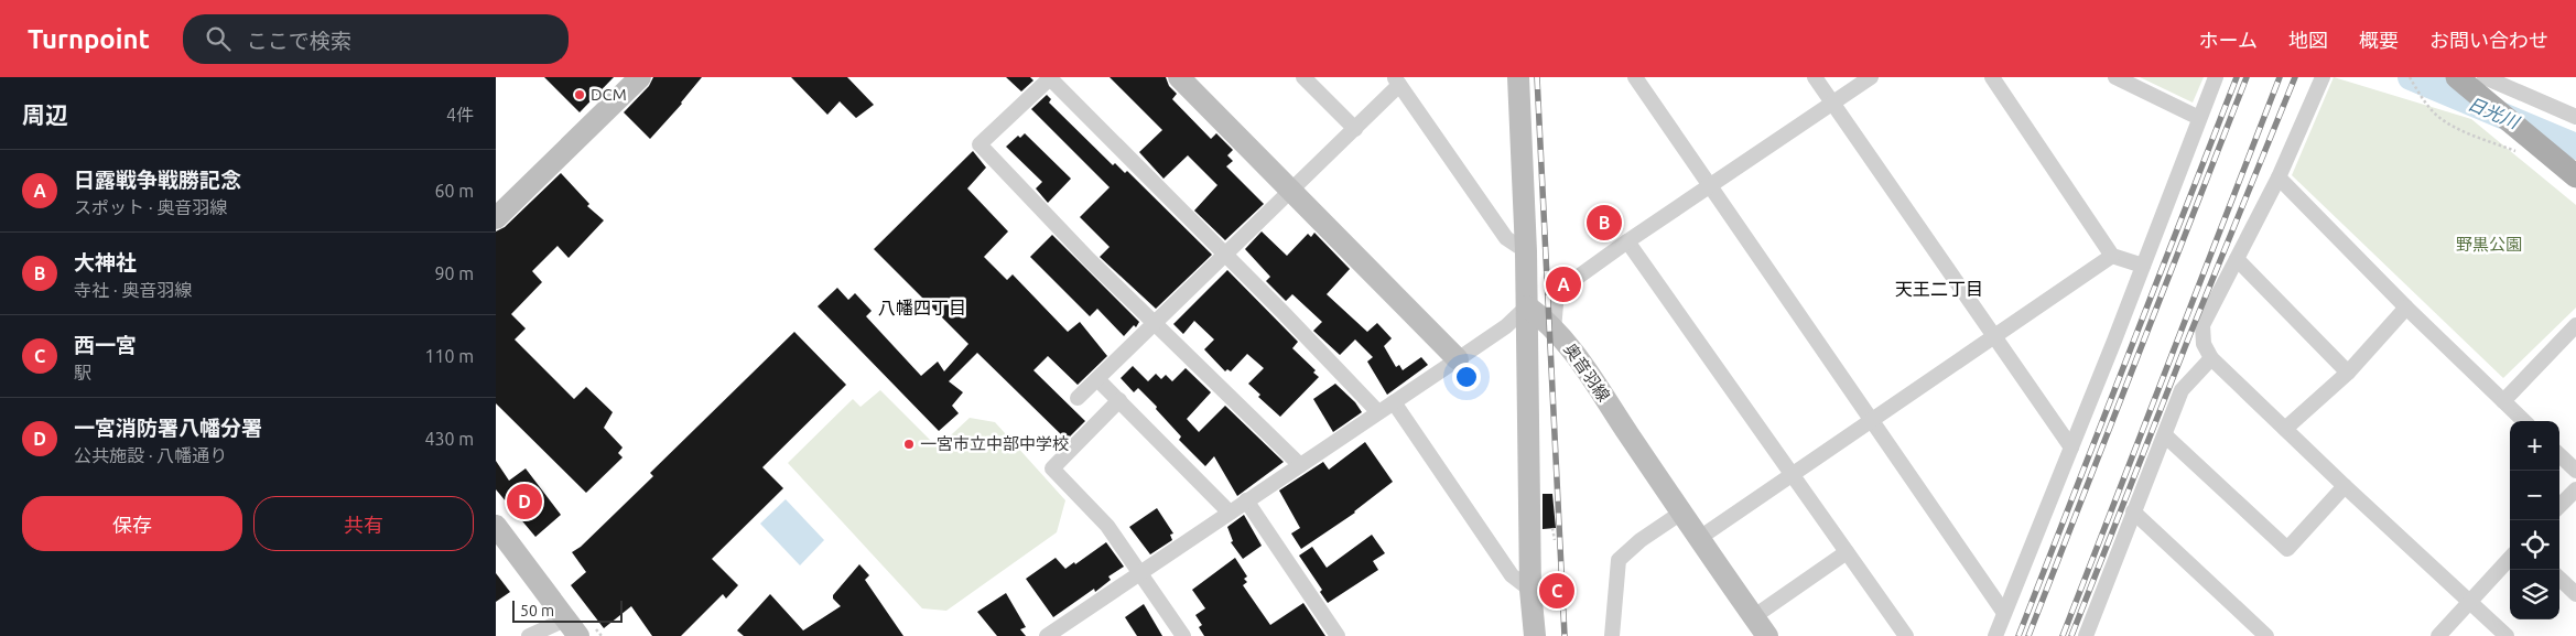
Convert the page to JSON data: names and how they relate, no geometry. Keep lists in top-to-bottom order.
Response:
{
  "streets": {
    "street": ["奥音羽線"]
  },
  "districts": ["天王二丁目", "八幡四丁目"],
  "water": ["日光川"],
  "parks": ["野黒公園"],
  "places": ["DCM", "一宮市立中部中学校"],
  "scale_bar": "50 m",
  "page": {
    "header": "Turnpoint",
    "search": "ここで検索",
    "nav": [
      "ホーム",
      "地図",
      "概要",
      "お問い合わせ"
    ],
    "heading": ["周辺", "4件"],
    "list": [
      {
        "mark": "A",
        "name": "日露戦争戦勝記念",
        "note": "スポット · 奥音羽線",
        "value": "60 m"
      },
      {
        "mark": "B",
        "name": "大神社",
        "note": "寺社 · 奥音羽線",
        "value": "90 m"
      },
      {
        "mark": "C",
        "name": "西一宮",
        "note": "駅",
        "value": "110 m"
      },
      {
        "mark": "D",
        "name": "一宮消防署八幡分署",
        "note": "公共施設 · 八幡通り",
        "value": "430 m"
      }
    ],
    "pins": [
      "B",
      "A",
      "D",
      "C"
    ],
    "map_buttons": ["+", "−"],
    "buttons": ["保存", "共有"],
    "scale": "50 m"
  }
}
